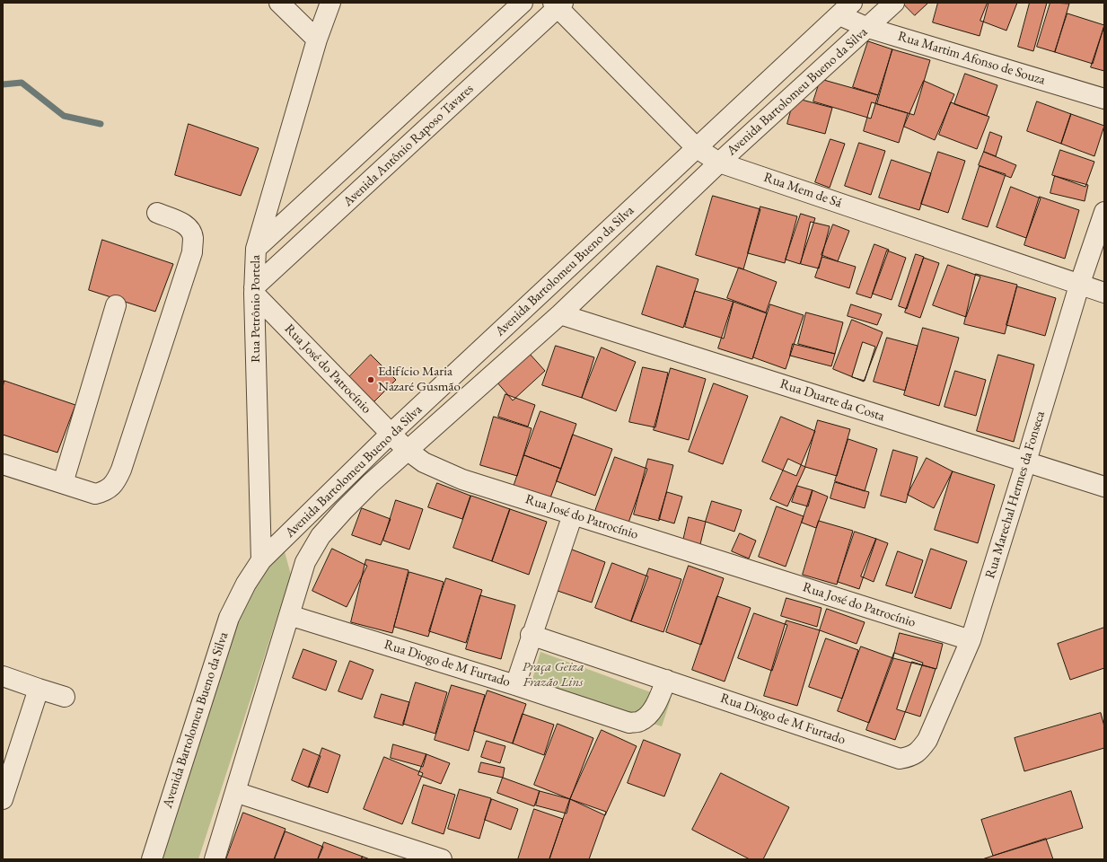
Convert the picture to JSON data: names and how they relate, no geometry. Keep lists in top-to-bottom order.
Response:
{
  "streets": {
    "street": [
      "Rua Martim Afonso de Souza",
      "Avenida Bartolomeu Bueno da Silva",
      "Avenida Antônio Raposo Tavares",
      "Rua Mem de Sá",
      "Rua Petrônio Portela",
      "Rua José do Patrocínio",
      "Rua Duarte da Costa",
      "Rua Marechal Hermes da Fonseca",
      "Rua Diogo de M Furtado"
    ]
  },
  "crossings": [
    ["Rua Martim Afonso de Souza", "Avenida Bartolomeu Bueno da Silva"],
    ["Avenida Bartolomeu Bueno da Silva", "Rua Mem de Sá"],
    ["Avenida Bartolomeu Bueno da Silva", "Rua Petrônio Portela"],
    ["Avenida Bartolomeu Bueno da Silva", "Rua José do Patrocínio"],
    ["Avenida Bartolomeu Bueno da Silva", "Rua Duarte da Costa"],
    ["Avenida Bartolomeu Bueno da Silva", "Rua Diogo de M Furtado"],
    ["Avenida Antônio Raposo Tavares", "Rua Mem de Sá"],
    ["Avenida Antônio Raposo Tavares", "Rua Petrônio Portela"],
    ["Avenida Antônio Raposo Tavares", "Rua José do Patrocínio"],
    ["Rua Mem de Sá", "Rua Marechal Hermes da Fonseca"],
    ["Rua Petrônio Portela", "Rua José do Patrocínio"],
    ["Rua José do Patrocínio", "Rua Marechal Hermes da Fonseca"],
    ["Rua Duarte da Costa", "Rua Marechal Hermes da Fonseca"],
    ["Rua Marechal Hermes da Fonseca", "Rua Diogo de M Furtado"]
  ],
  "parks": ["Praça Geiza Frazão Lins"],
  "places": ["Edifício Maria Nazaré Gusmão"]
}
